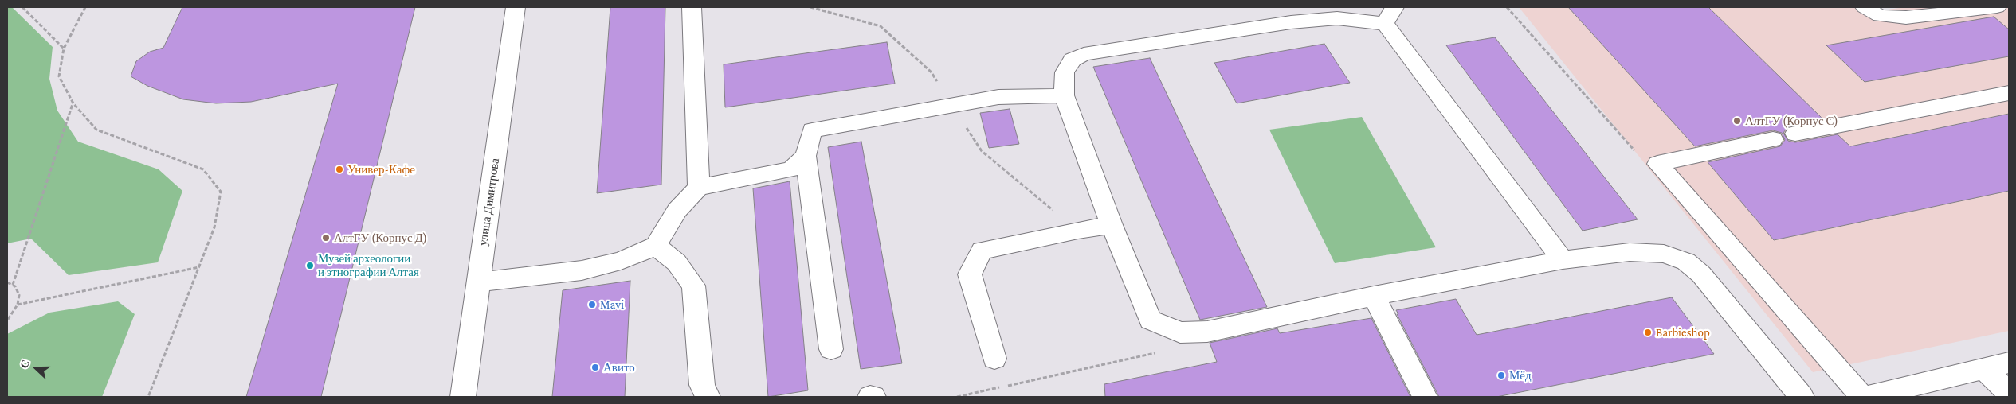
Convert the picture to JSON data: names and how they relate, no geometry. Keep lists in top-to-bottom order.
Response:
{
  "streets": {
    "street": ["улица Димитрова"]
  },
  "places": [
    "АлтГУ (Корпус С)",
    "Универ-Кафе",
    "АлтГУ (Корпус Д)",
    "Музей археологии и этнографии Алтая",
    "Mavi",
    "Barbieshop",
    "Авито",
    "Мёд"
  ],
  "north": "left"
}
